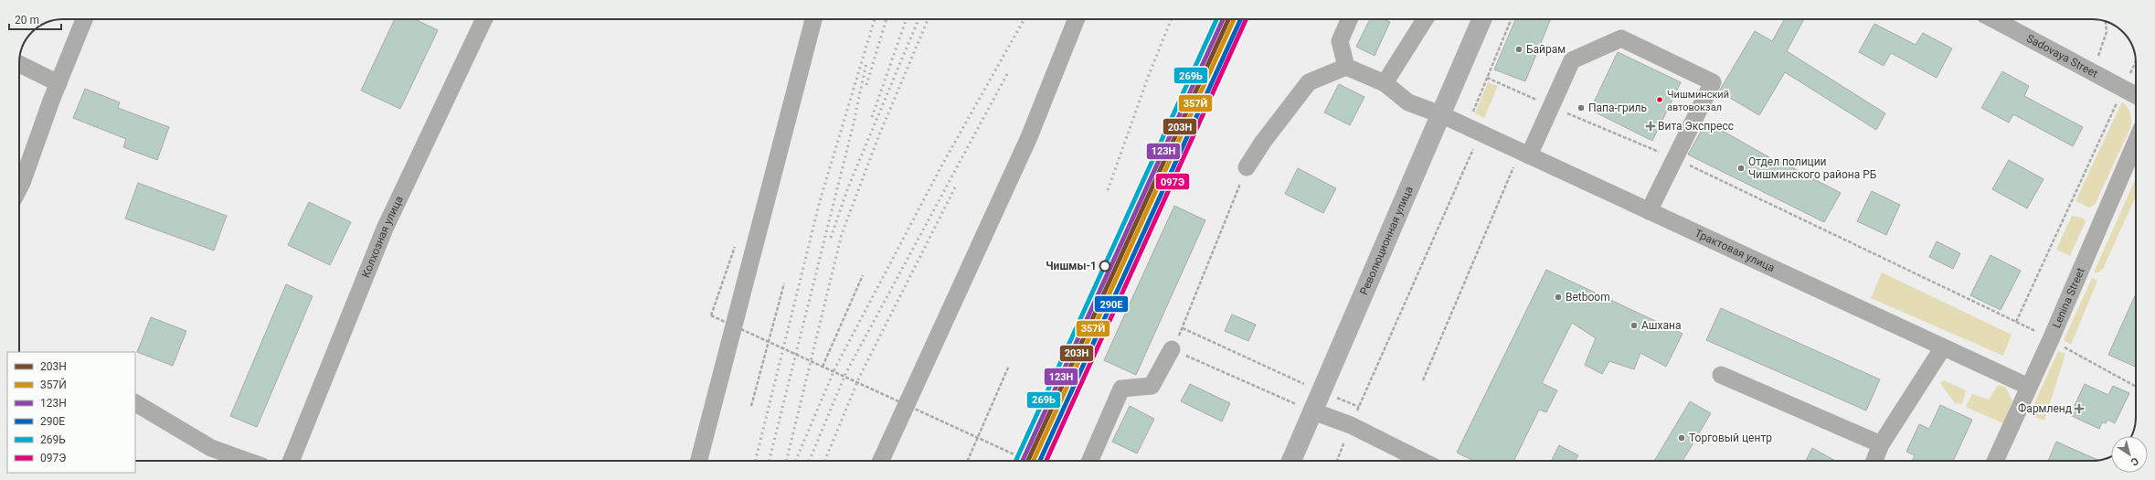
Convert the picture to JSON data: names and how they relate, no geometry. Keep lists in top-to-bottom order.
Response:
{
  "streets": {
    "main road": ["Революционная улица"],
    "street": [
      "Sadovaya Street",
      "Колхозная улица",
      "Трактовая улица",
      "Lenina Street"
    ]
  },
  "crossings": [
    ["Революционная улица", "Трактовая улица"],
    ["Трактовая улица", "Lenina Street"]
  ],
  "places": {
    "other": [
      "Байрам",
      "Чишминский автовокзал",
      "Папа-гриль",
      "Отдел полиции Чишминского района РБ",
      "Чишмы-1",
      "Betboom",
      "Ашхана",
      "Торговый центр"
    ],
    "health": ["Вита Экспресс", "Фармленд"]
  },
  "lines": [
    "transit line 203Н",
    "transit line 357Й",
    "transit line 123Н",
    "transit line 290Е",
    "transit line 269Ь",
    "transit line 097Э"
  ],
  "legend": [
    "203Н",
    "357Й",
    "123Н",
    "290Е",
    "269Ь",
    "097Э"
  ],
  "scale_bar": "20 m",
  "north": "bottom right"
}
